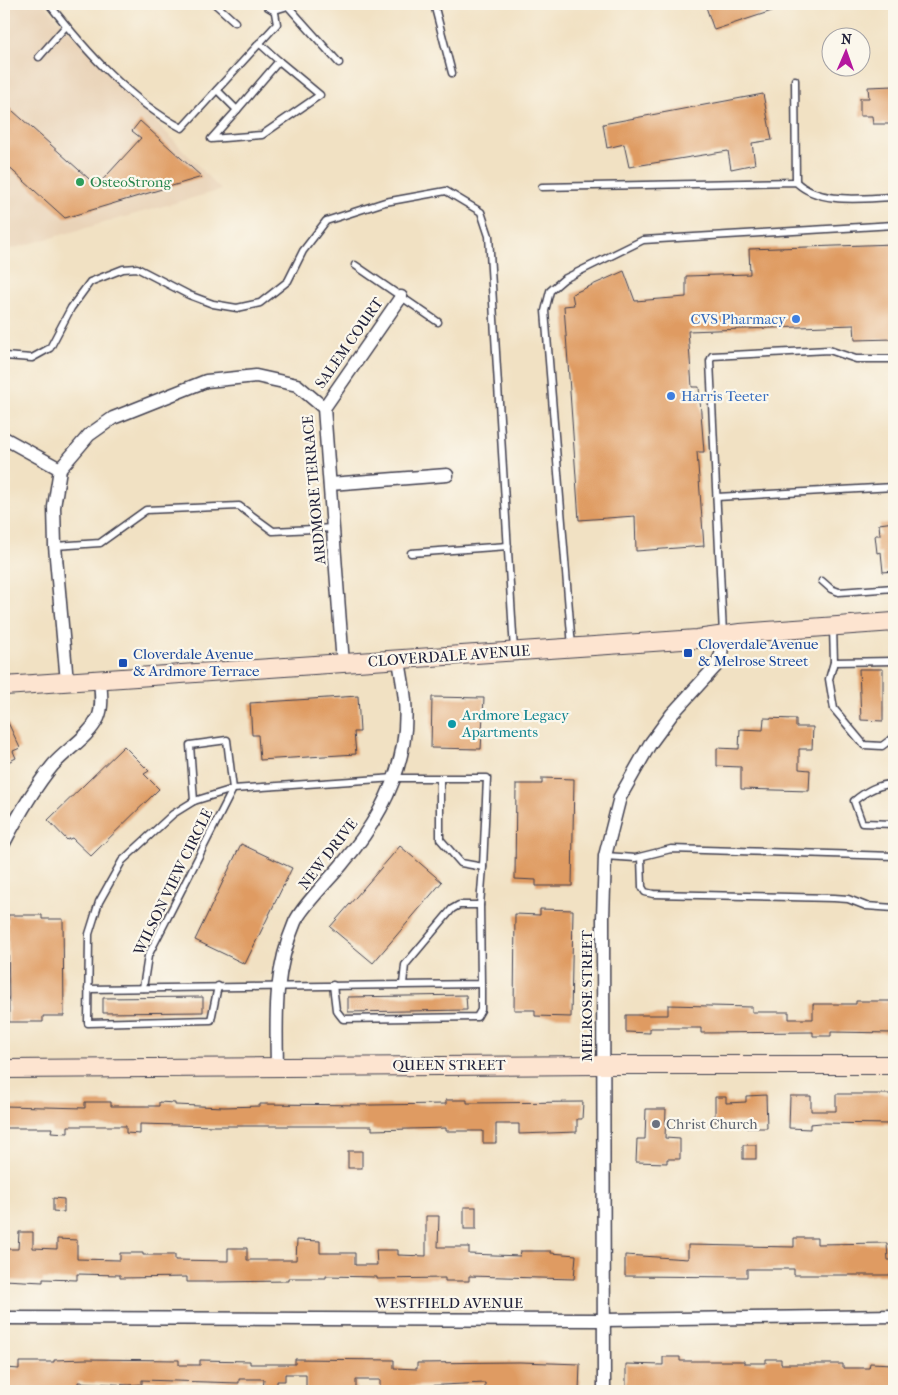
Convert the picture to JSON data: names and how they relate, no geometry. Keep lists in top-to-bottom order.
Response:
{
  "streets": {
    "street": [
      "SALEM COURT",
      "ARDMORE TERRACE",
      "CLOVERDALE AVENUE",
      "NEW DRIVE",
      "MELROSE STREET",
      "QUEEN STREET",
      "WESTFIELD AVENUE"
    ],
    "lane": ["WILSON VIEW CIRCLE"]
  },
  "crossings": [
    ["SALEM COURT", "ARDMORE TERRACE"],
    ["ARDMORE TERRACE", "CLOVERDALE AVENUE"],
    ["CLOVERDALE AVENUE", "NEW DRIVE"],
    ["CLOVERDALE AVENUE", "MELROSE STREET"],
    ["NEW DRIVE", "WILSON VIEW CIRCLE"],
    ["NEW DRIVE", "QUEEN STREET"],
    ["MELROSE STREET", "QUEEN STREET"],
    ["MELROSE STREET", "WESTFIELD AVENUE"]
  ],
  "places": {
    "other": [
      "OsteoStrong",
      "CVS Pharmacy",
      "Harris Teeter",
      "Ardmore Legacy Apartments",
      "Christ Church"
    ],
    "transit": ["Cloverdale Avenue & Melrose Street", "Cloverdale Avenue & Ardmore Terrace"]
  },
  "north": "top"
}
